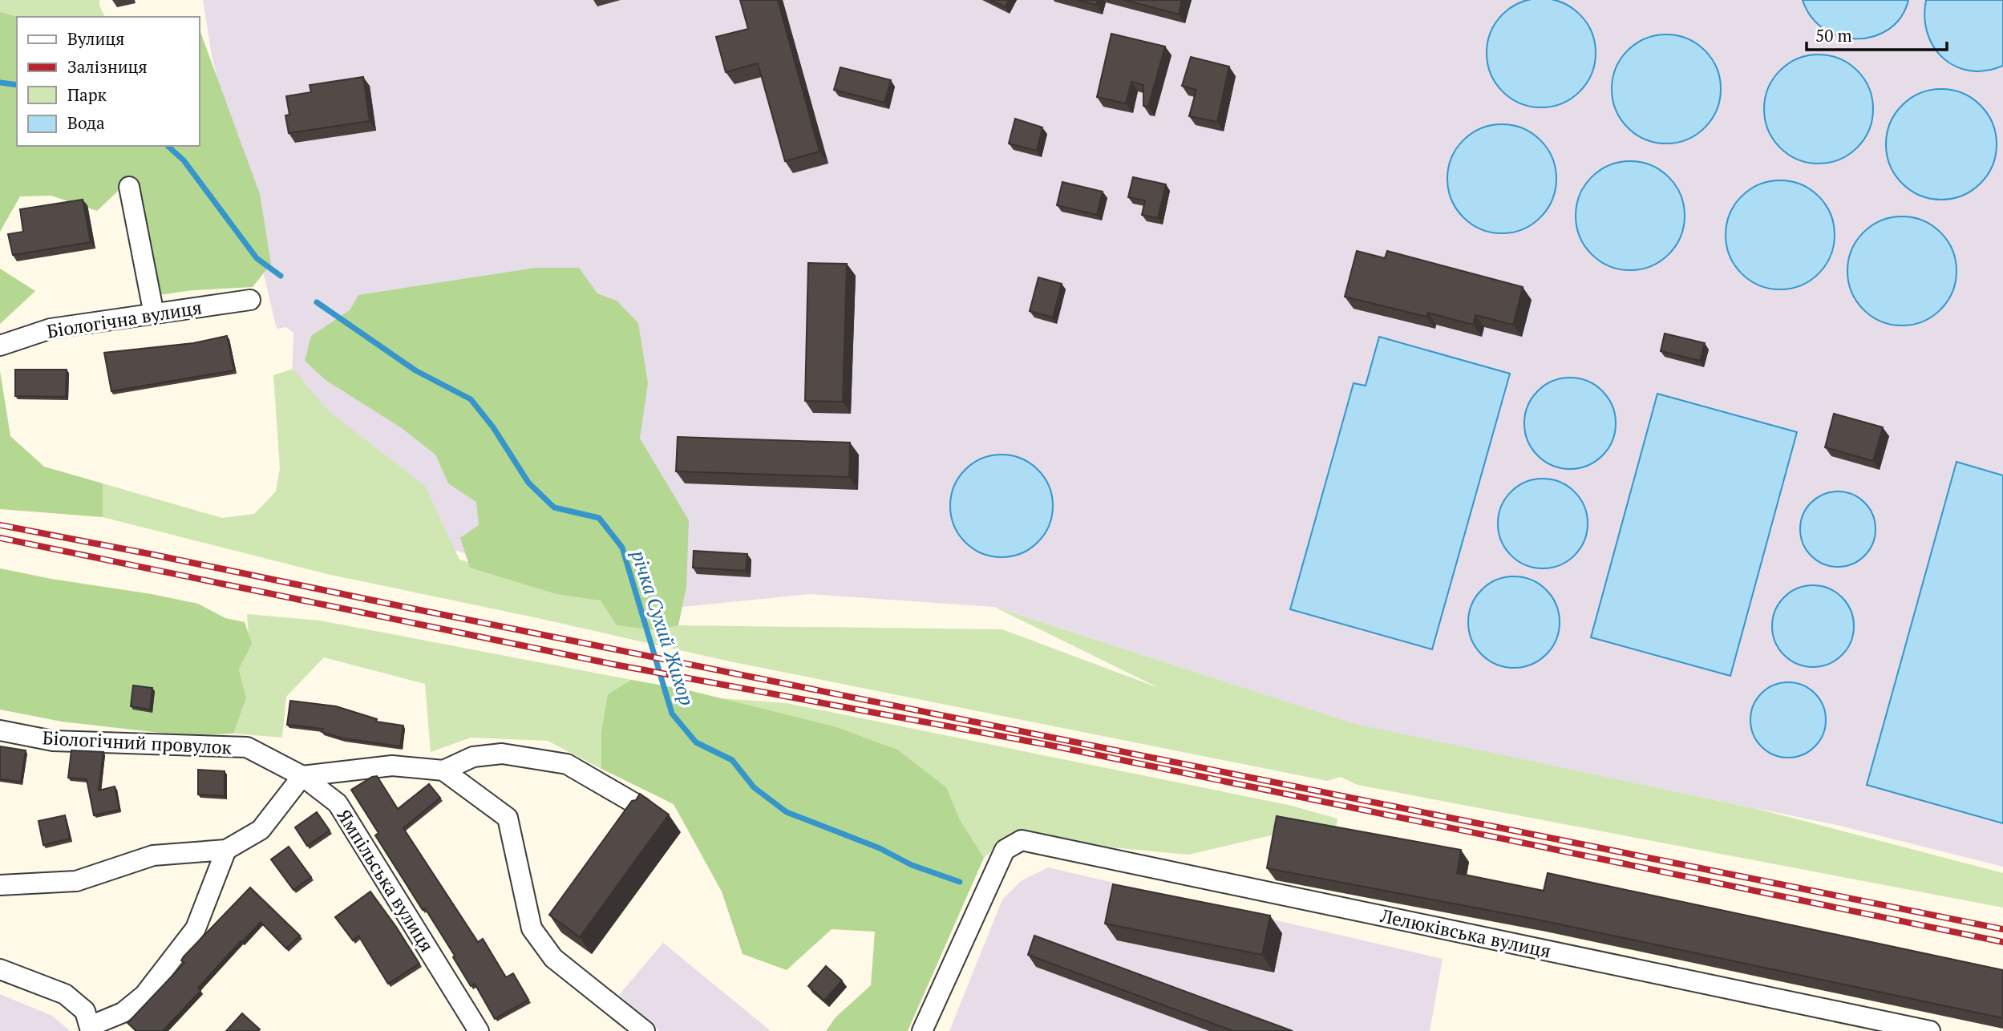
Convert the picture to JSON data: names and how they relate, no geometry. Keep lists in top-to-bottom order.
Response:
{
  "streets": {
    "street": [
      "Біологічна вулиця",
      "Біологічний провулок",
      "Ямпільська вулиця",
      "Лелюківська вулиця"
    ]
  },
  "crossings": [
    ["Біологічний провулок", "Ямпільська вулиця"]
  ],
  "water": ["річка Сухий Жихор"],
  "legend": [
    "Вулиця",
    "Залізниця",
    "Парк",
    "Вода"
  ],
  "scale_bar": "50 m"
}
